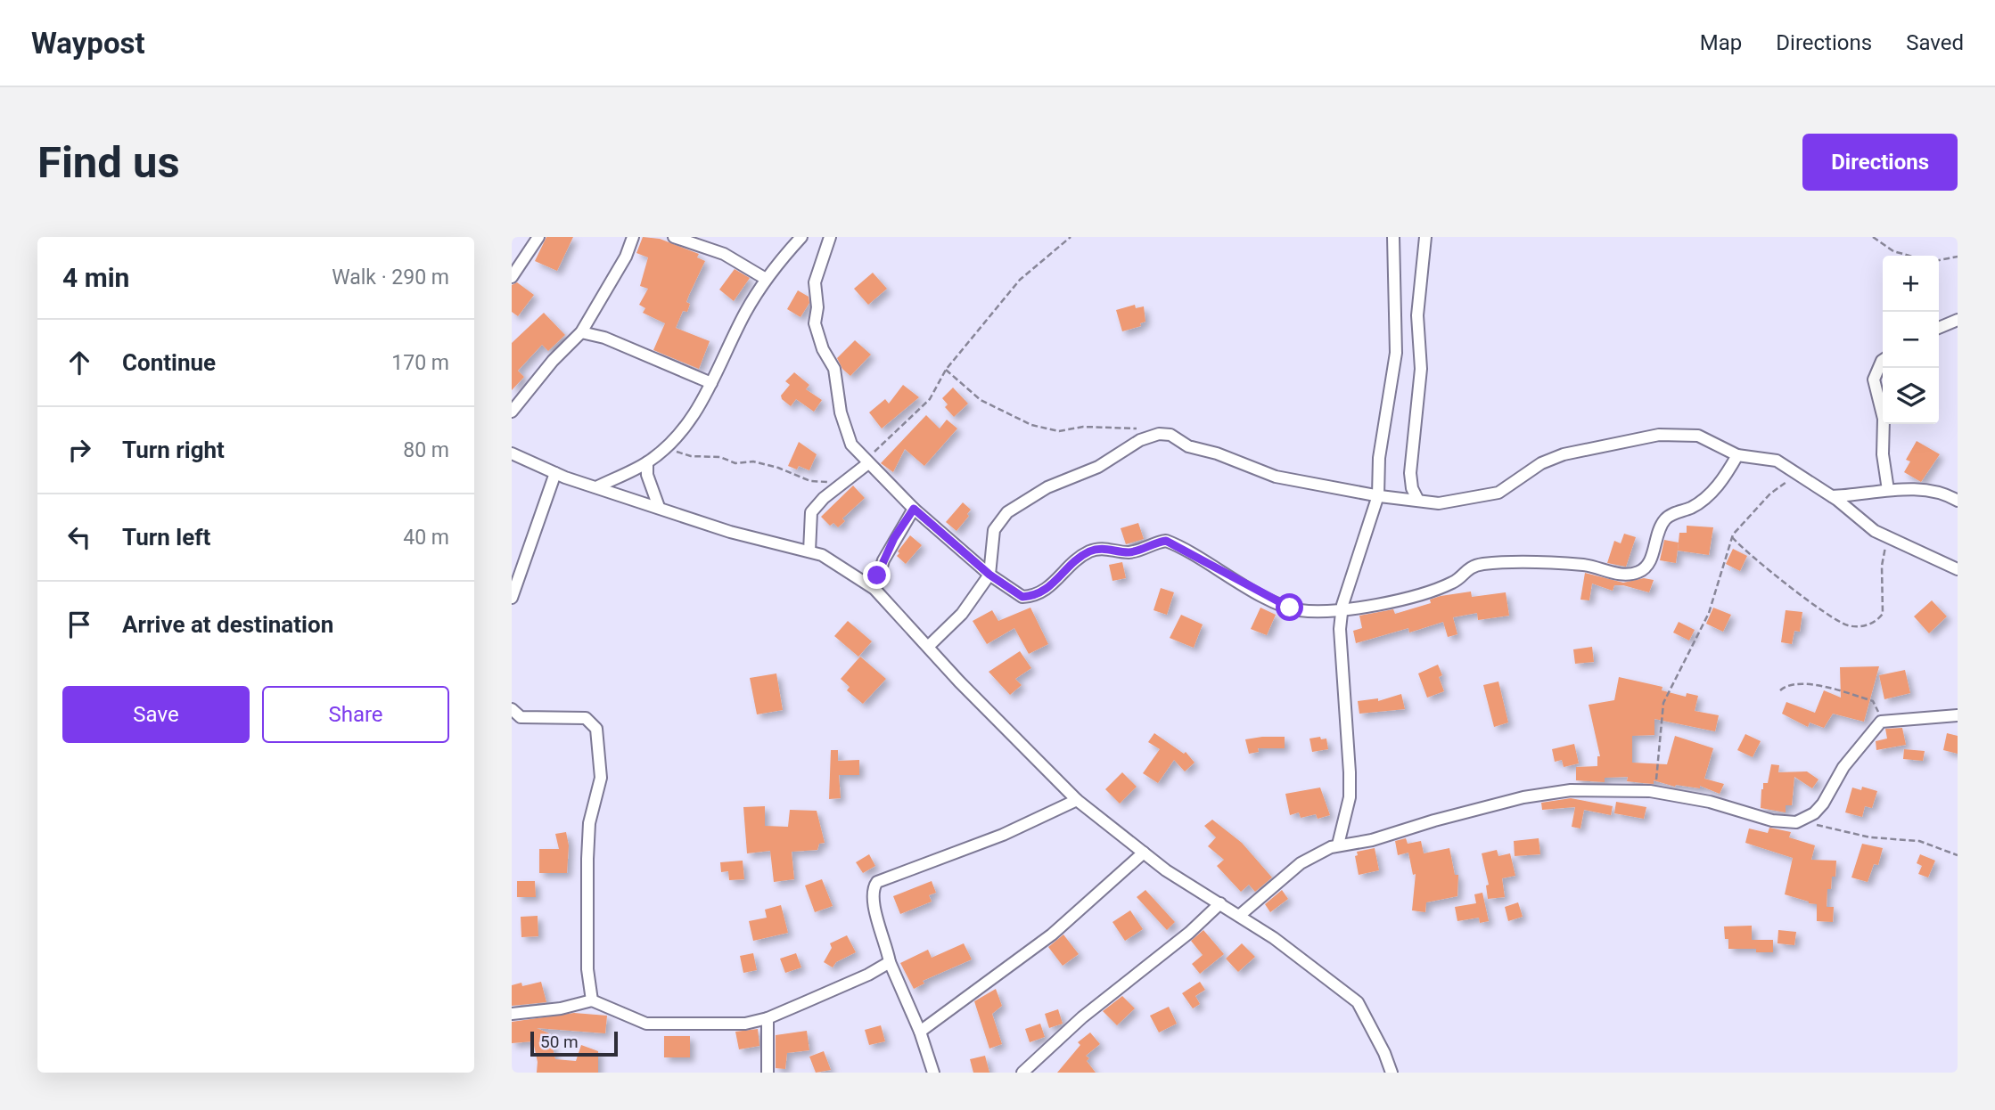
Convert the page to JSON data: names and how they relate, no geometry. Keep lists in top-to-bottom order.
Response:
{
  "scale_bar": "50 m",
  "page": {
    "header": "Waypost",
    "nav": ["Map", "Directions", "Saved"],
    "buttons": [
      "Directions",
      ["Save", "Share"]
    ],
    "title": "Find us",
    "heading": ["4 min", "Walk · 290 m"],
    "map_buttons": ["+", "−"],
    "list": [
      ["Continue", "170 m"],
      ["Turn right", "80 m"],
      ["Turn left", "40 m"],
      "Arrive at destination"
    ],
    "scale": "50 m"
  }
}
